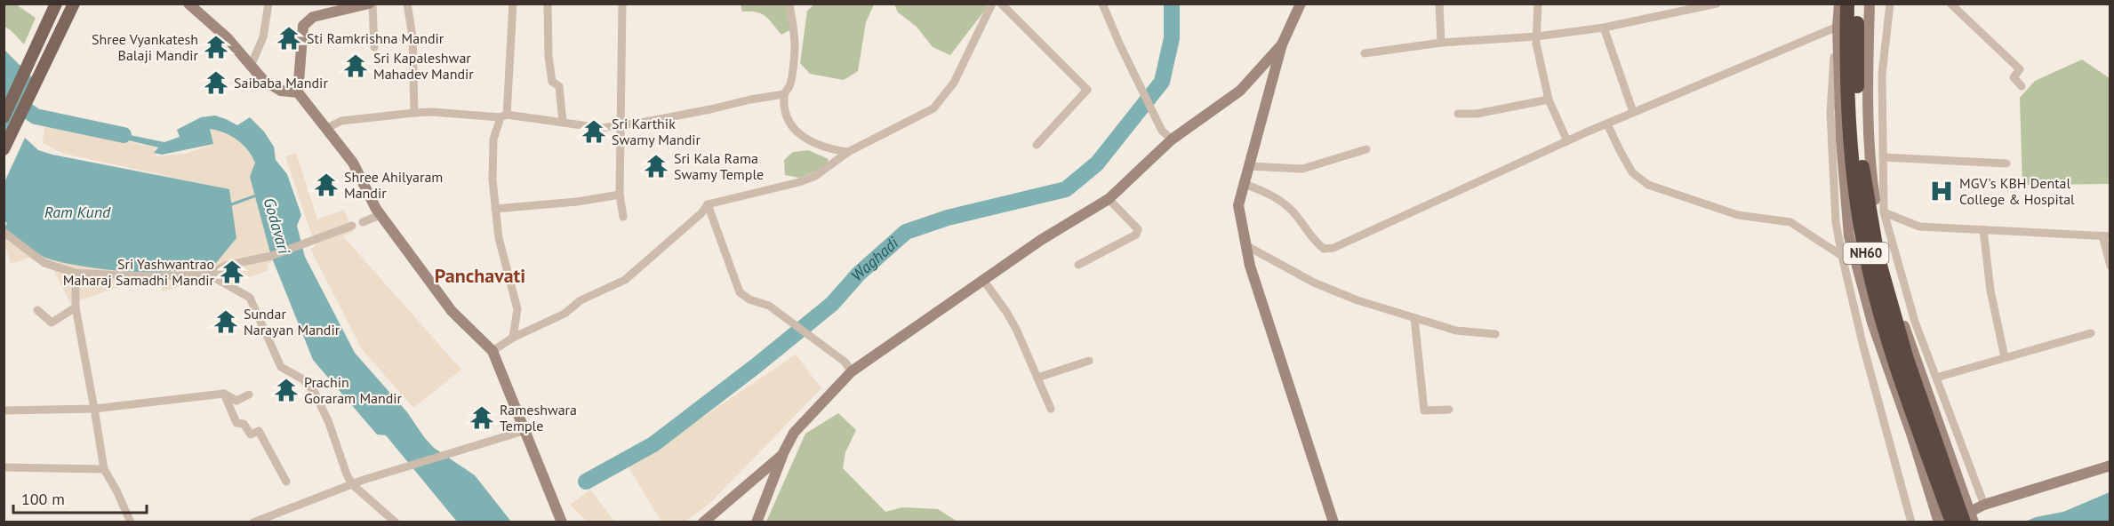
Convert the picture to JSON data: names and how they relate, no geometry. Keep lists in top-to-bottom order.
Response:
{
  "streets": {
    "highway": ["NH60"]
  },
  "districts": ["Panchavati"],
  "water": ["Ram Kund", "Godavari", "Waghadi"],
  "places": {
    "temple": [
      "Sti Ramkrishna Mandir",
      "Shree Vyankatesh Balaji Mandir",
      "Sri Kapaleshwar Mahadev Mandir",
      "Saibaba Mandir",
      "Sri Karthik Swamy Mandir",
      "Sri Kala Rama Swamy Temple",
      "Shree Ahilyaram Mandir",
      "Sri Yashwantrao Maharaj Samadhi Mandir",
      "Sundar Narayan Mandir",
      "Prachin Goraram Mandir",
      "Rameshwara Temple"
    ],
    "hospital": ["MGV's KBH Dental College & Hospital"]
  },
  "scale_bar": "100 m"
}
